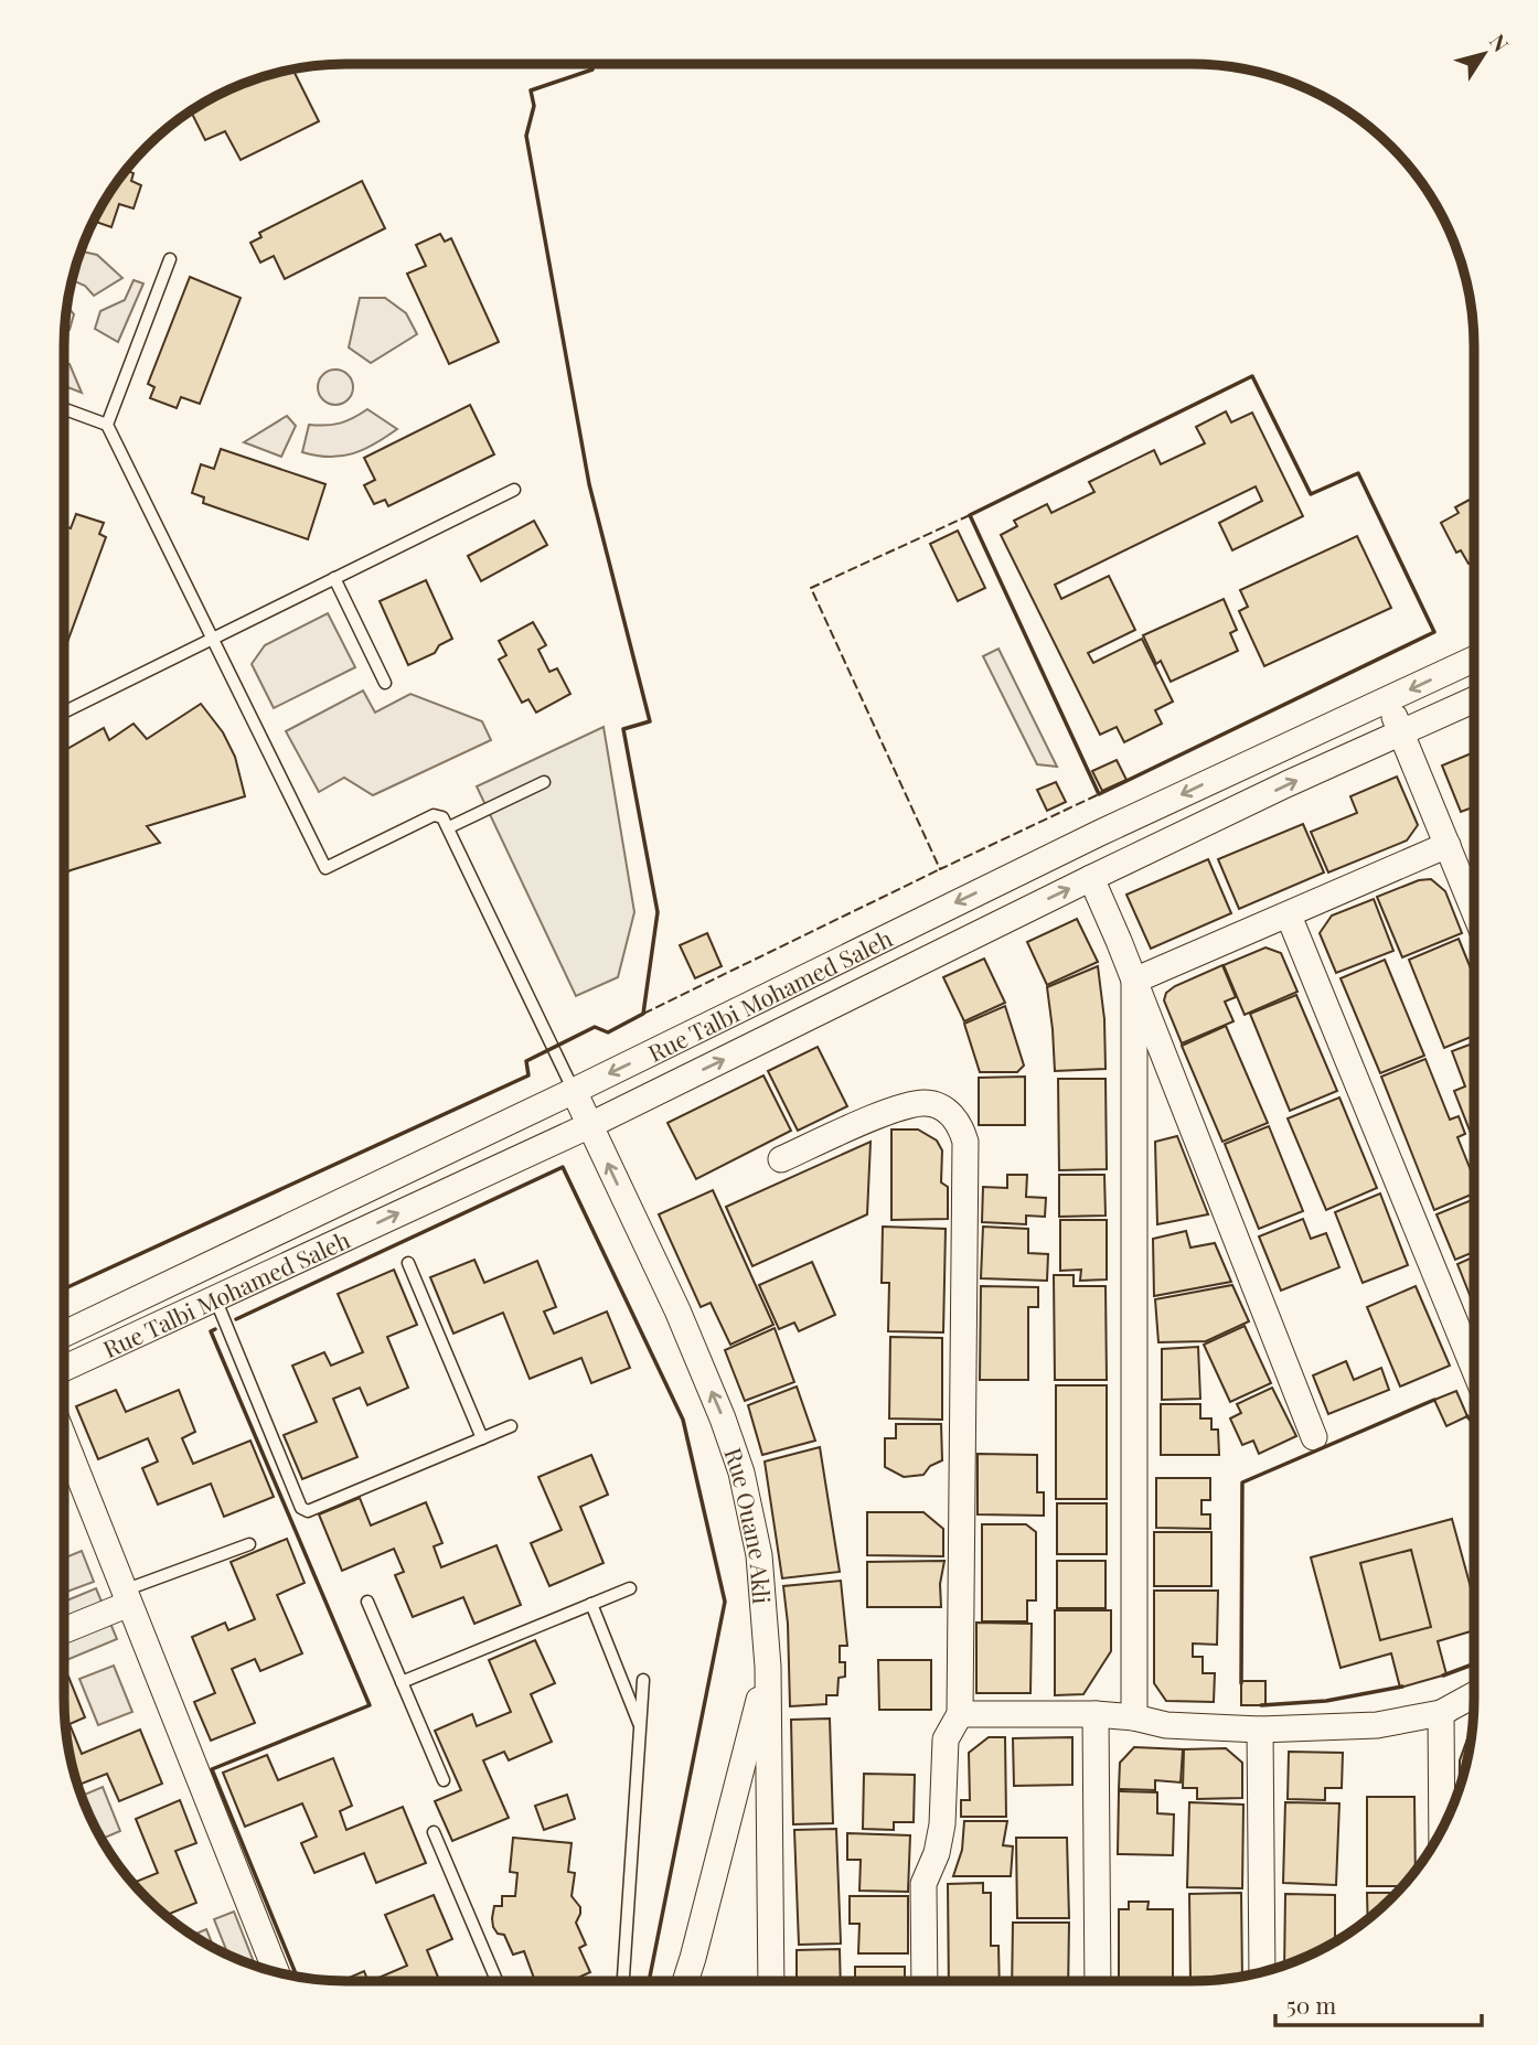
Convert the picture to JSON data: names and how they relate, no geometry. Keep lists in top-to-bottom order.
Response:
{
  "streets": {
    "street": ["Rue Talbi Mohamed Saleh", "Rue Ouane Akli"]
  },
  "crossings": [
    ["Rue Talbi Mohamed Saleh", "Rue Ouane Akli"]
  ],
  "one_way": ["Rue Ouane Akli"],
  "scale_bar": "50 m",
  "north": "top right"
}
